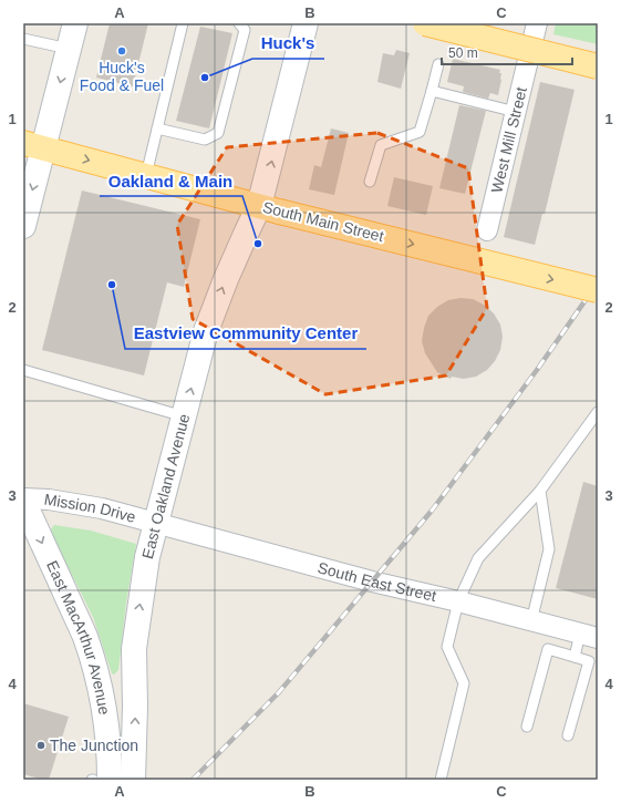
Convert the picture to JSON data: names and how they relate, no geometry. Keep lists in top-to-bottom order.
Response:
{
  "streets": {
    "main road": ["South Main Street", "East Oakland Avenue", "East MacArthur Avenue"],
    "street": ["West Mill Street", "Mission Drive", "South East Street"]
  },
  "crossings": [
    ["South Main Street", "East Oakland Avenue"],
    ["East Oakland Avenue", "Mission Drive"],
    ["East Oakland Avenue", "South East Street"],
    ["Mission Drive", "South East Street"],
    ["Mission Drive", "East MacArthur Avenue"]
  ],
  "one_way": ["East Oakland Avenue", "East MacArthur Avenue"],
  "places": [
    "Huck's Food & Fuel",
    "Huck's",
    "Oakland & Main",
    "Eastview Community Center",
    "The Junction"
  ],
  "scale_bar": "50 m",
  "grid": {
    "columns": ["A", "B", "C"],
    "rows": [
      "1",
      "2",
      "3",
      "4"
    ]
  }
}
